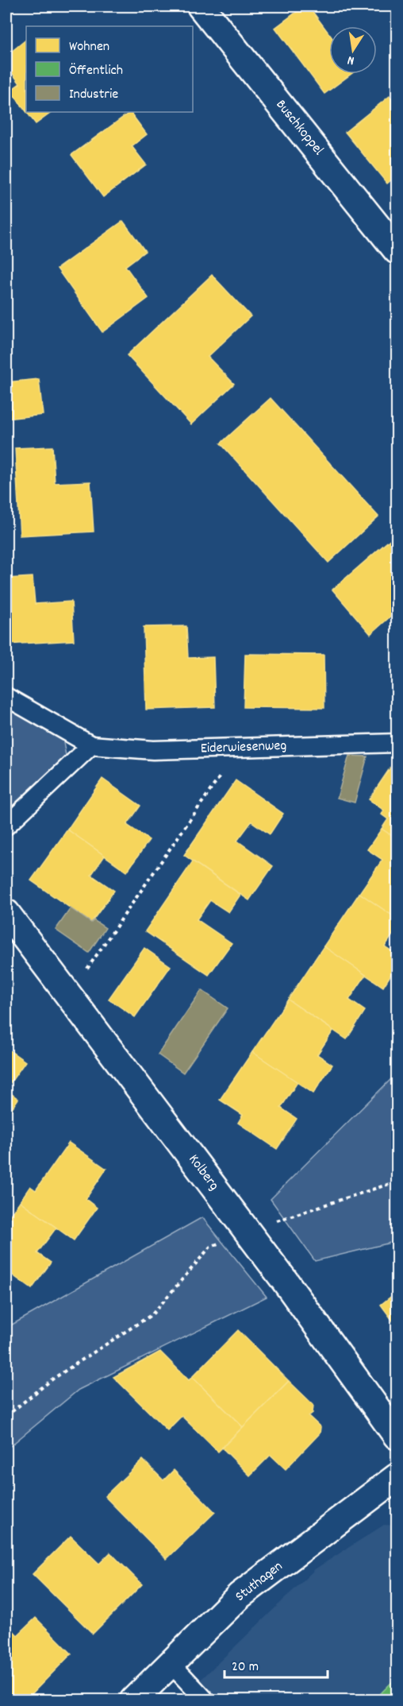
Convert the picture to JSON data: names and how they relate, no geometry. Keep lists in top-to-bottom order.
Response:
{
  "streets": {
    "street": ["Buschkoppel", "Kolberg", "Stuthagen"],
    "lane": ["Eiderwiesenweg"]
  },
  "legend": ["Wohnen", "Öffentlich", "Industrie"],
  "scale_bar": "20 m",
  "north": "bottom"
}
